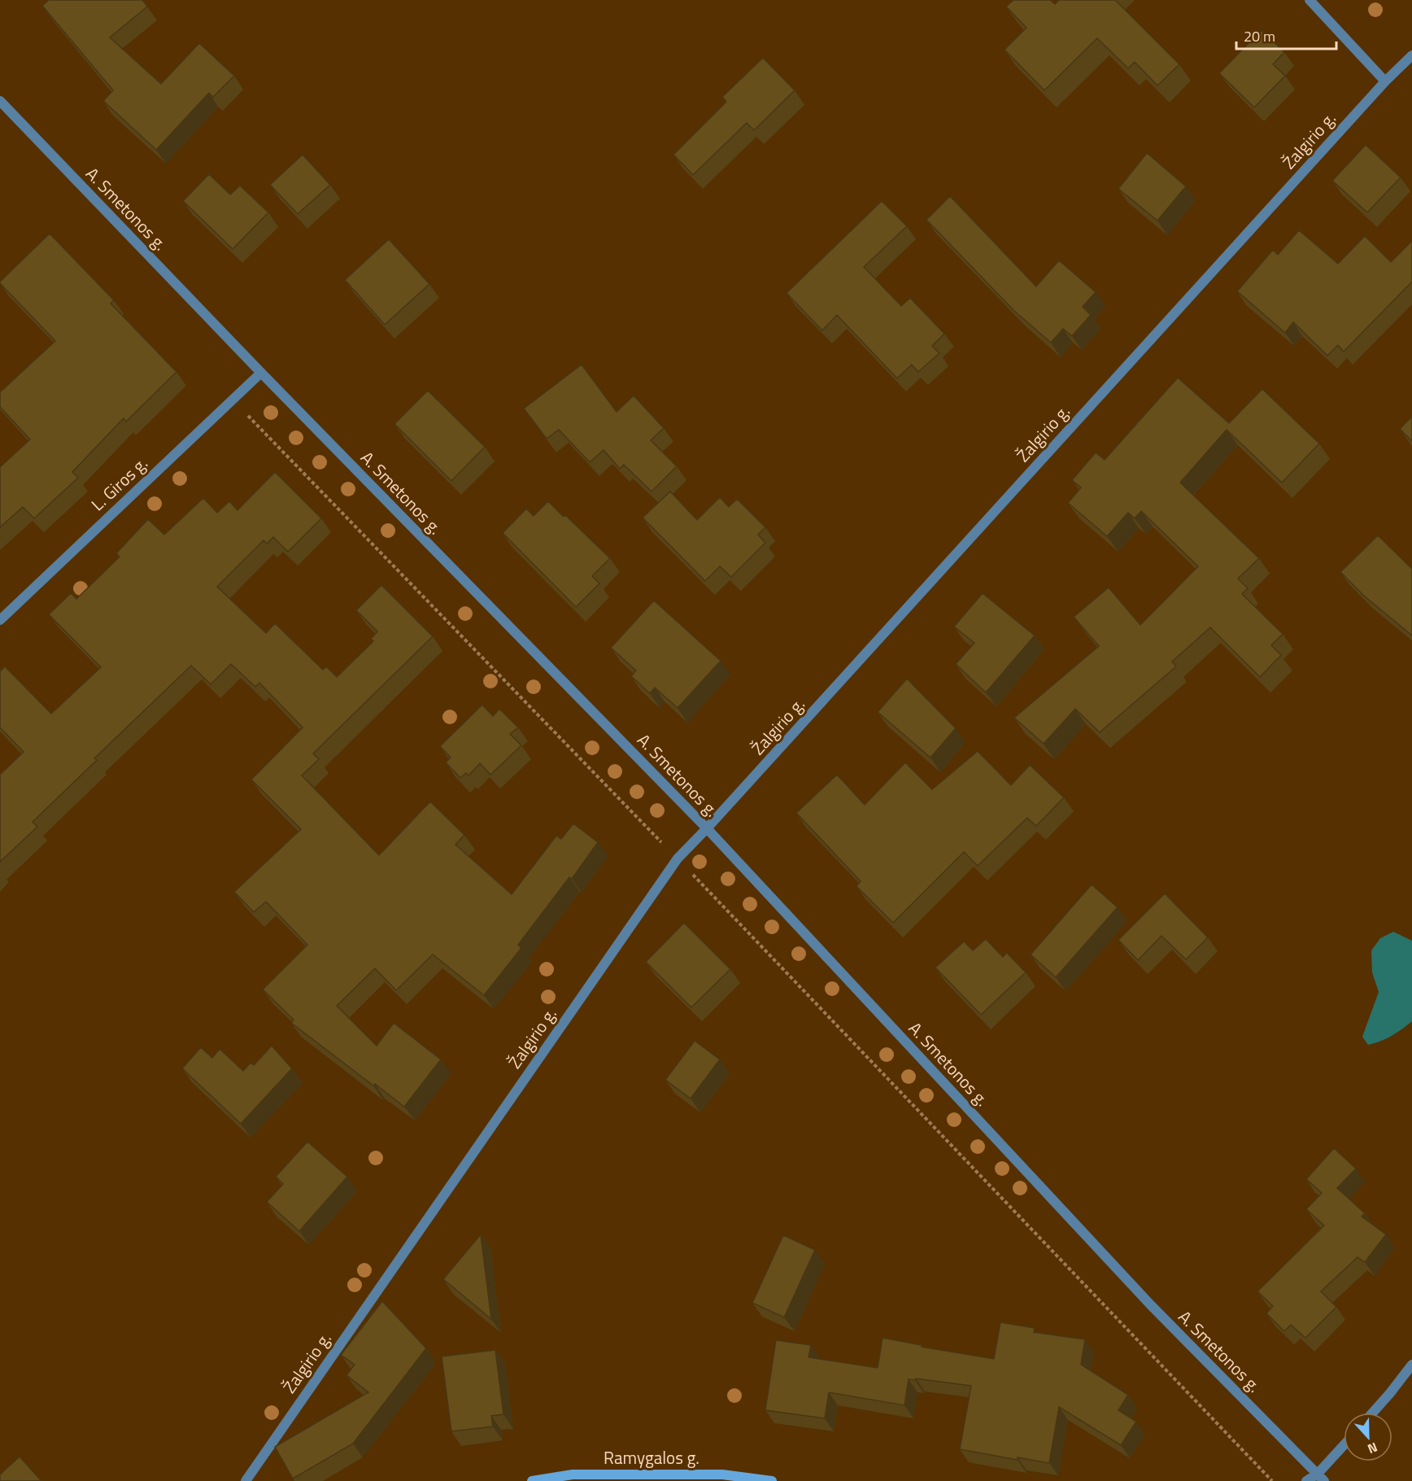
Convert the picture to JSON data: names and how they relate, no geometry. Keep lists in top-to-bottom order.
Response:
{
  "streets": {
    "main road": ["Ramygalos g."],
    "street": ["Žalgirio g.", "A. Smetonos g.", "L. Giros g."]
  },
  "crossings": [
    ["Žalgirio g.", "A. Smetonos g."],
    ["A. Smetonos g.", "L. Giros g."]
  ],
  "scale_bar": "20 m",
  "north": "bottom"
}
